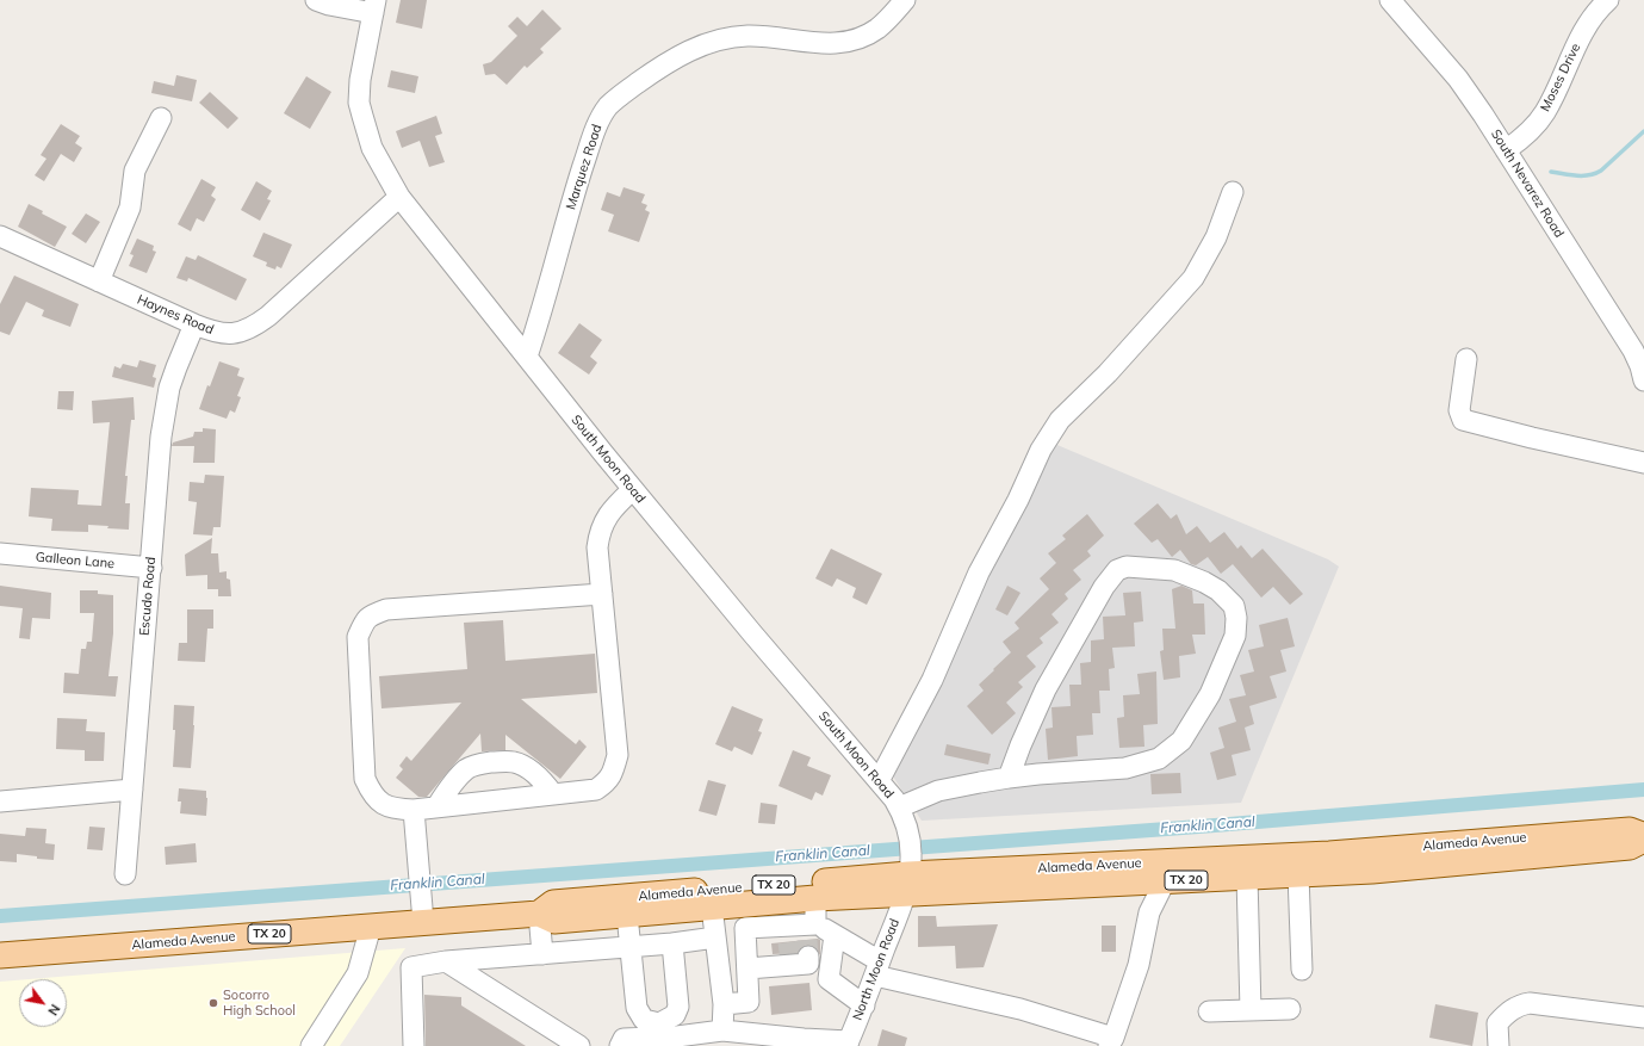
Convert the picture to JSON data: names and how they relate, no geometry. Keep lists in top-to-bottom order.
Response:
{
  "streets": {
    "main road": ["Alameda Avenue", "TX 20"],
    "street": [
      "Moses Drive",
      "Marquez Road",
      "South Nevarez Road",
      "Haynes Road",
      "South Moon Road",
      "Galleon Lane",
      "Escudo Road",
      "North Moon Road"
    ]
  },
  "crossings": [
    ["Moses Drive", "South Nevarez Road"],
    ["Marquez Road", "South Moon Road"],
    ["Haynes Road", "South Moon Road"],
    ["Haynes Road", "Escudo Road"],
    ["South Moon Road", "Alameda Avenue"],
    ["South Moon Road", "North Moon Road"],
    ["Galleon Lane", "Escudo Road"],
    ["Alameda Avenue", "North Moon Road"]
  ],
  "water": ["Franklin Canal"],
  "places": ["Socorro High School"],
  "north": "bottom right"
}
